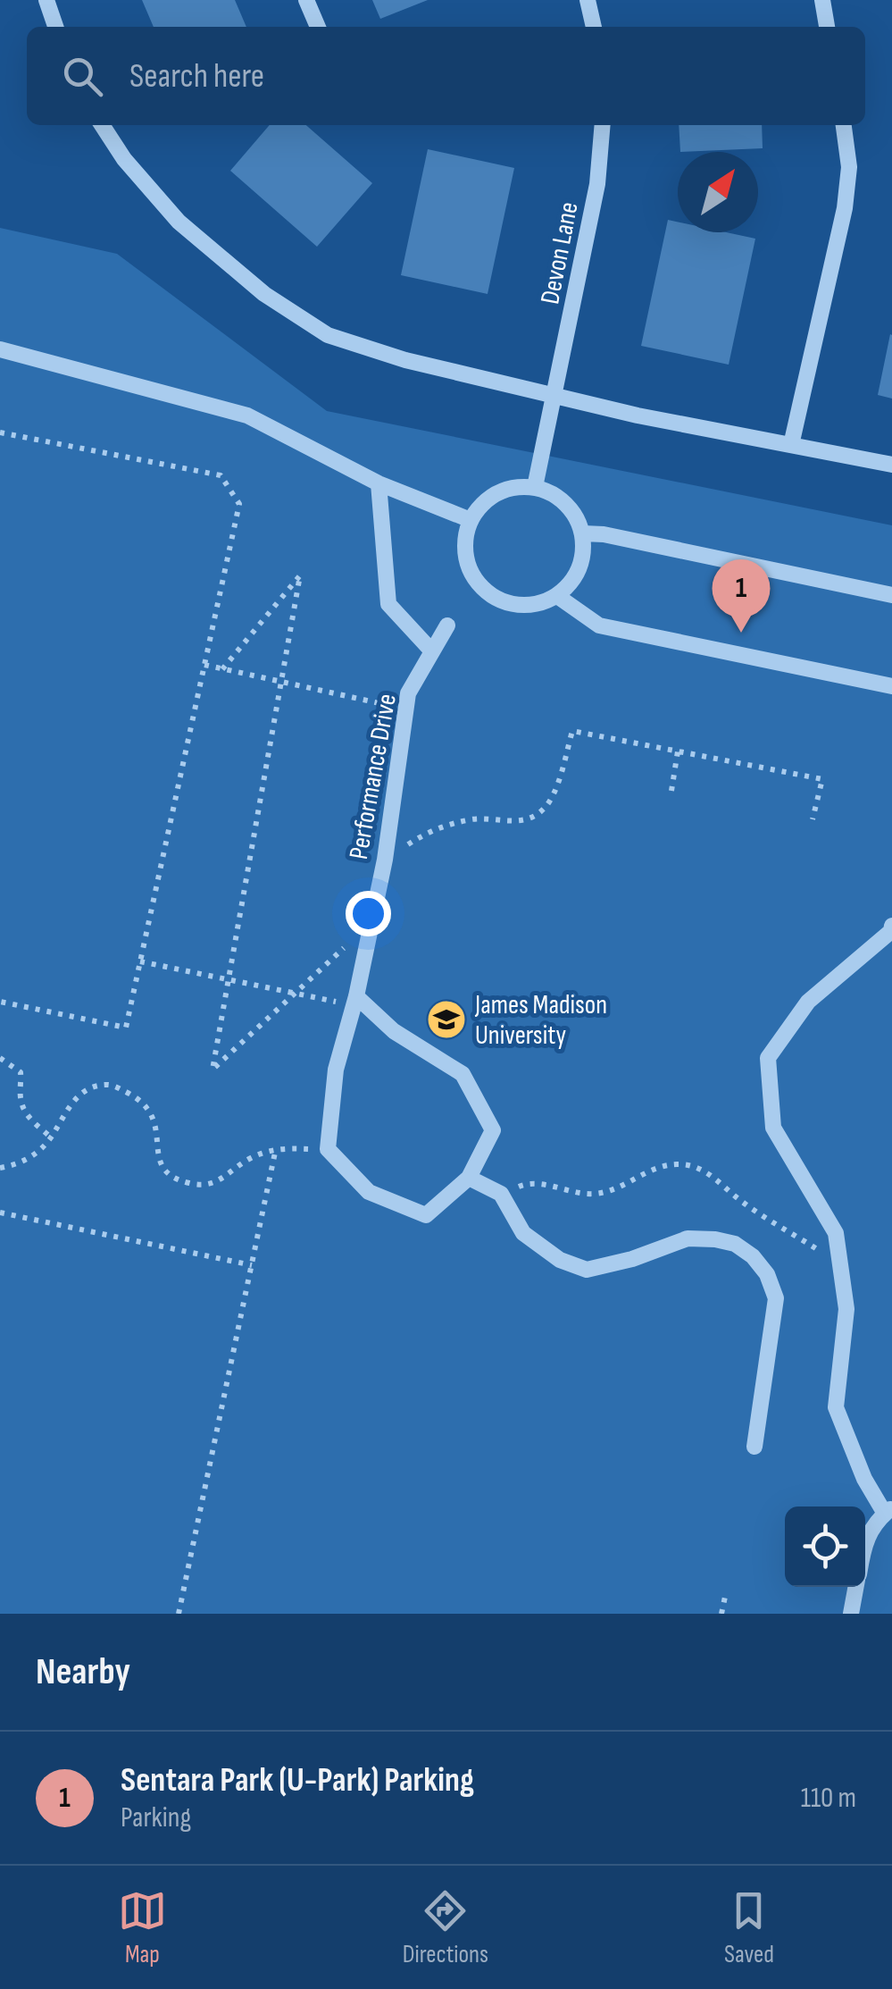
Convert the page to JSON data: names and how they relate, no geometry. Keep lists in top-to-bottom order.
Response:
{
  "streets": {
    "street": ["Devon Lane", "Performance Drive"]
  },
  "places": {
    "school or university": ["James Madison University"]
  },
  "north": "top right",
  "page": {
    "search": "Search here",
    "pins": "1",
    "heading": "Nearby",
    "list": [
      {
        "mark": "1",
        "name": "Sentara Park (U-Park) Parking",
        "note": "Parking",
        "value": "110 m"
      }
    ],
    "nav": ["Map", "Directions", "Saved"]
  }
}
